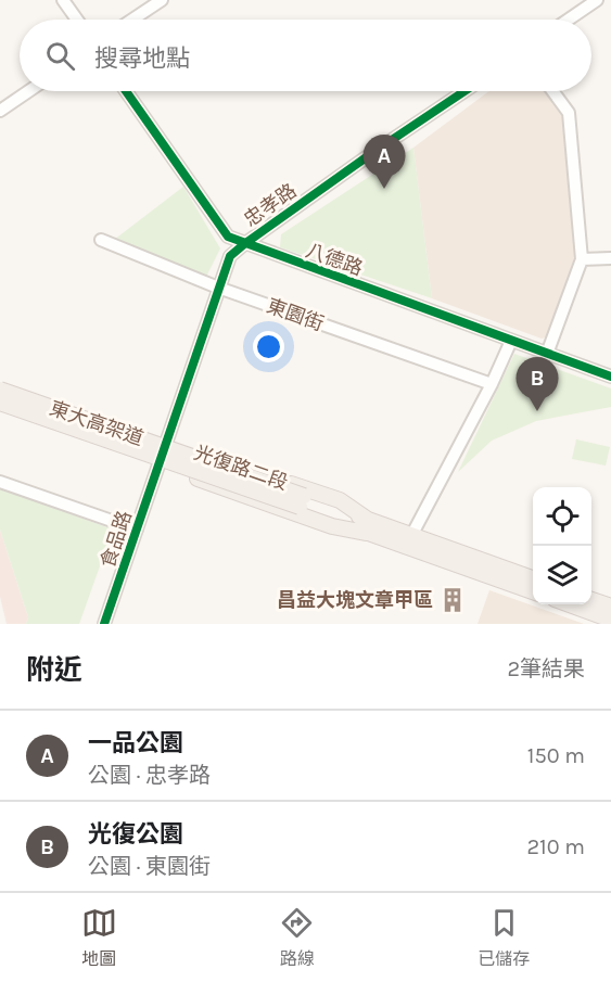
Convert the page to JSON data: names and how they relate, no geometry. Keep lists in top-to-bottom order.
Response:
{
  "streets": {
    "main road": ["東大高架道", "光復路二段"],
    "street": [
      "忠孝路",
      "八德路",
      "東園街",
      "食品路"
    ]
  },
  "crossings": [
    ["忠孝路", "八德路"],
    ["忠孝路", "東園街"],
    ["忠孝路", "光復路二段"],
    ["忠孝路", "食品路"],
    ["東大高架道", "光復路二段"],
    ["光復路二段", "食品路"]
  ],
  "places": {
    "building": ["昌益大塊文章甲區"]
  },
  "page": {
    "search": "搜尋地點",
    "pins": ["A", "B"],
    "heading": ["附近", "2筆結果"],
    "list": [
      {
        "mark": "A",
        "name": "一品公園",
        "note": "公園 · 忠孝路",
        "value": "150 m"
      },
      {
        "mark": "B",
        "name": "光復公園",
        "note": "公園 · 東園街",
        "value": "210 m"
      }
    ],
    "nav": ["地圖", "路線", "已儲存"]
  }
}
